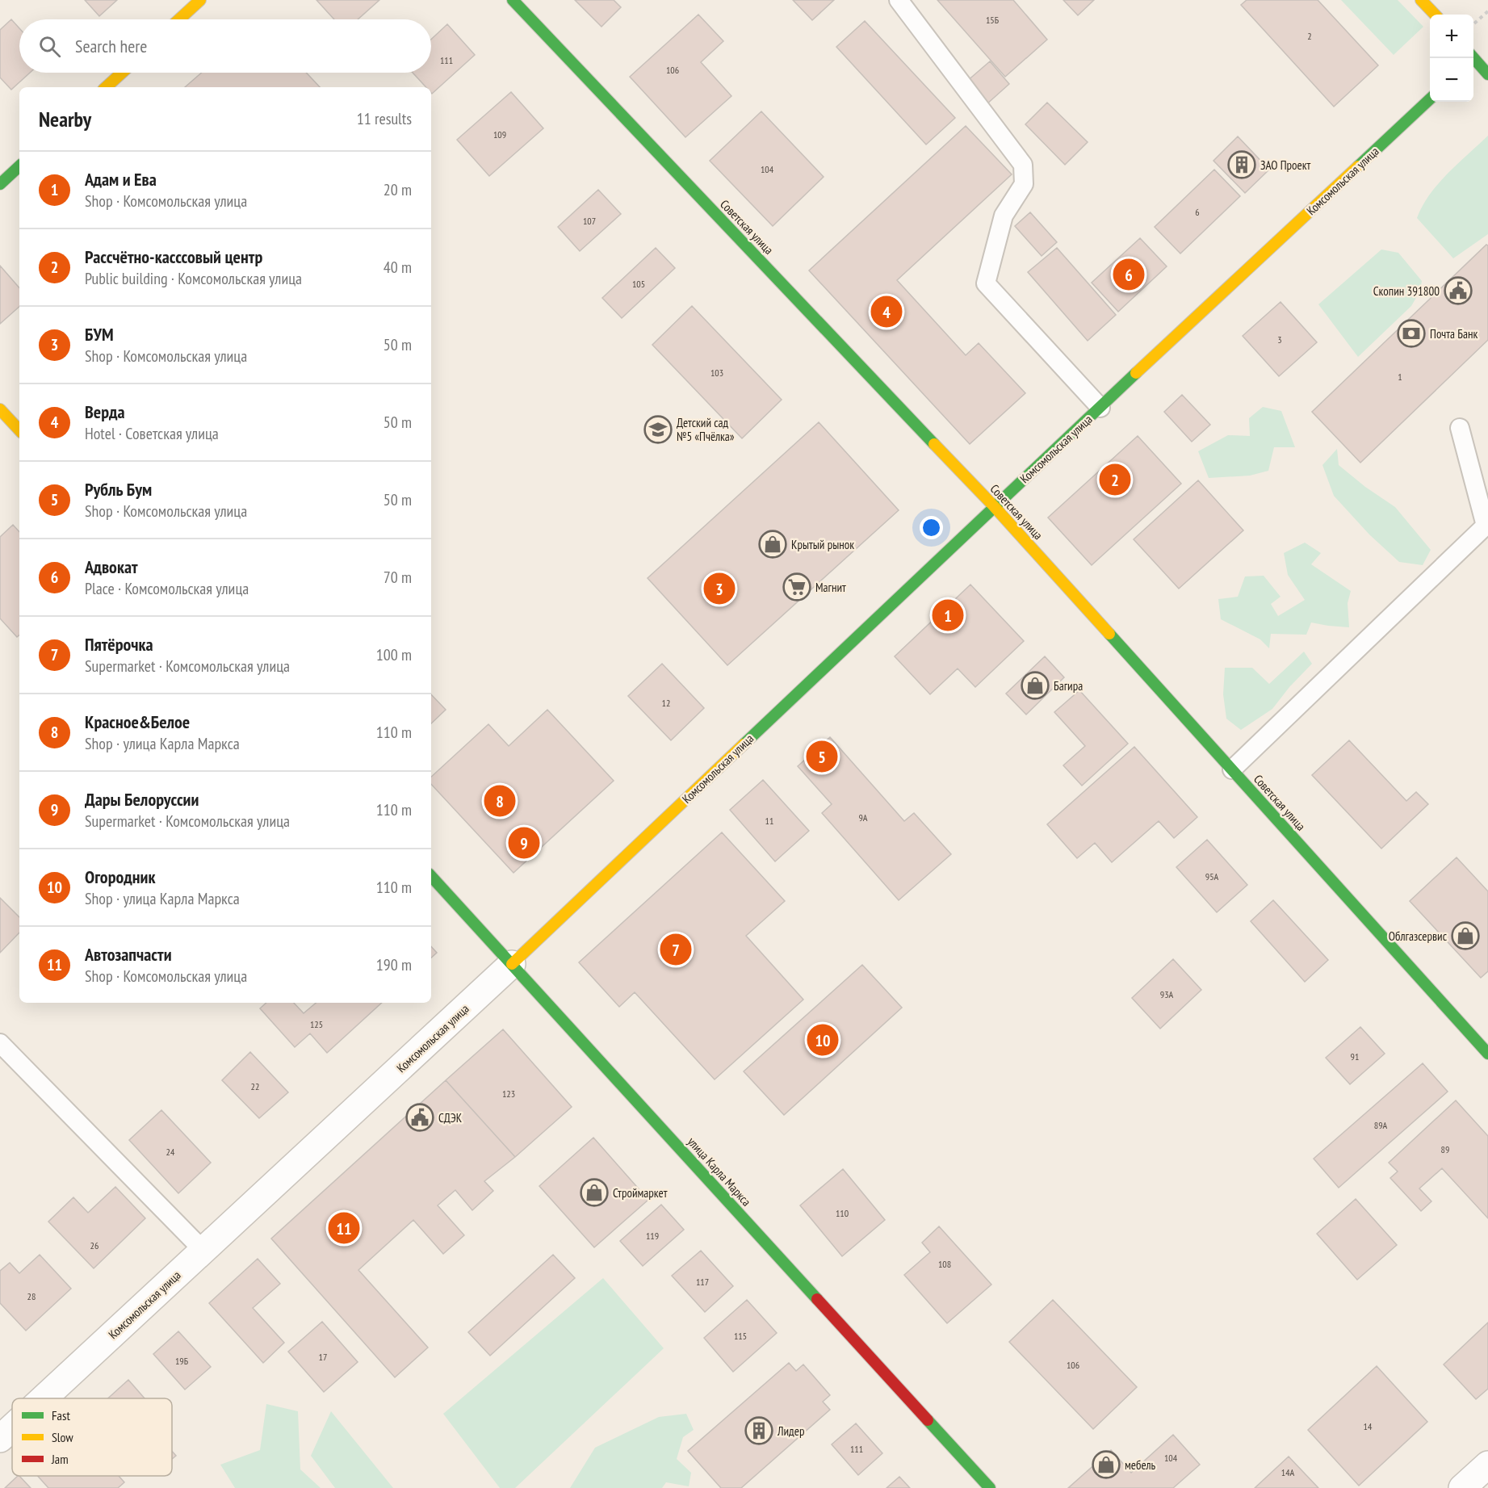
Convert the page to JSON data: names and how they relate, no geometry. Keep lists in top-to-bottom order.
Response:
{
  "streets": {
    "street": ["Комсомольская улица", "Советская улица", "улица Карла Маркса"]
  },
  "crossings": [
    ["Комсомольская улица", "Советская улица"],
    ["Комсомольская улица", "улица Карла Маркса"]
  ],
  "places": {
    "building": ["ЗАО Проект", "Лидер"],
    "public building": ["Скопин 391800", "СДЭК"],
    "bank": ["Почта Банк"],
    "school or university": ["Детский сад №5 «Пчёлка»"],
    "shop": [
      "Крытый рынок",
      "Багира",
      "Облгазсервис",
      "Строймаркет",
      "мебель"
    ],
    "supermarket": ["Магнит"]
  },
  "house_numbers": [
    "15Б",
    "2",
    "111",
    "106",
    "109",
    "104",
    "6",
    "107",
    "105",
    "3",
    "103",
    "1",
    "12",
    "9А",
    "11",
    "95А",
    "93А",
    "125",
    "91",
    "22",
    "123",
    "89А",
    "89",
    "24",
    "110",
    "119",
    "26",
    "108",
    "117",
    "28",
    "115",
    "17",
    "19Б",
    "106",
    "14",
    "111",
    "104",
    "14А"
  ],
  "legend": ["Fast", "Slow", "Jam"],
  "page": {
    "map_buttons": ["+", "−"],
    "search": "Search here",
    "heading": ["Nearby", "11 results"],
    "list": [
      {
        "mark": "1",
        "name": "Адам и Ева",
        "note": "Shop · Комсомольская улица",
        "value": "20 m"
      },
      {
        "mark": "2",
        "name": "Рассчётно-касссовый центр",
        "note": "Public building · Комсомольская улица",
        "value": "40 m"
      },
      {
        "mark": "3",
        "name": "БУМ",
        "note": "Shop · Комсомольская улица",
        "value": "50 m"
      },
      {
        "mark": "4",
        "name": "Верда",
        "note": "Hotel · Советская улица",
        "value": "50 m"
      },
      {
        "mark": "5",
        "name": "Рубль Бум",
        "note": "Shop · Комсомольская улица",
        "value": "50 m"
      },
      {
        "mark": "6",
        "name": "Адвокат",
        "note": "Place · Комсомольская улица",
        "value": "70 m"
      },
      {
        "mark": "7",
        "name": "Пятёрочка",
        "note": "Supermarket · Комсомольская улица",
        "value": "100 m"
      },
      {
        "mark": "8",
        "name": "Красное&Белое",
        "note": "Shop · улица Карла Маркса",
        "value": "110 m"
      },
      {
        "mark": "9",
        "name": "Дары Белоруссии",
        "note": "Supermarket · Комсомольская улица",
        "value": "110 m"
      },
      {
        "mark": "10",
        "name": "Огородник",
        "note": "Shop · улица Карла Маркса",
        "value": "110 m"
      },
      {
        "mark": "11",
        "name": "Автозапчасти",
        "note": "Shop · Комсомольская улица",
        "value": "190 m"
      }
    ],
    "pins": [
      "6",
      "4",
      "2",
      "3",
      "1",
      "5",
      "8",
      "9",
      "7",
      "10",
      "11"
    ]
  }
}
